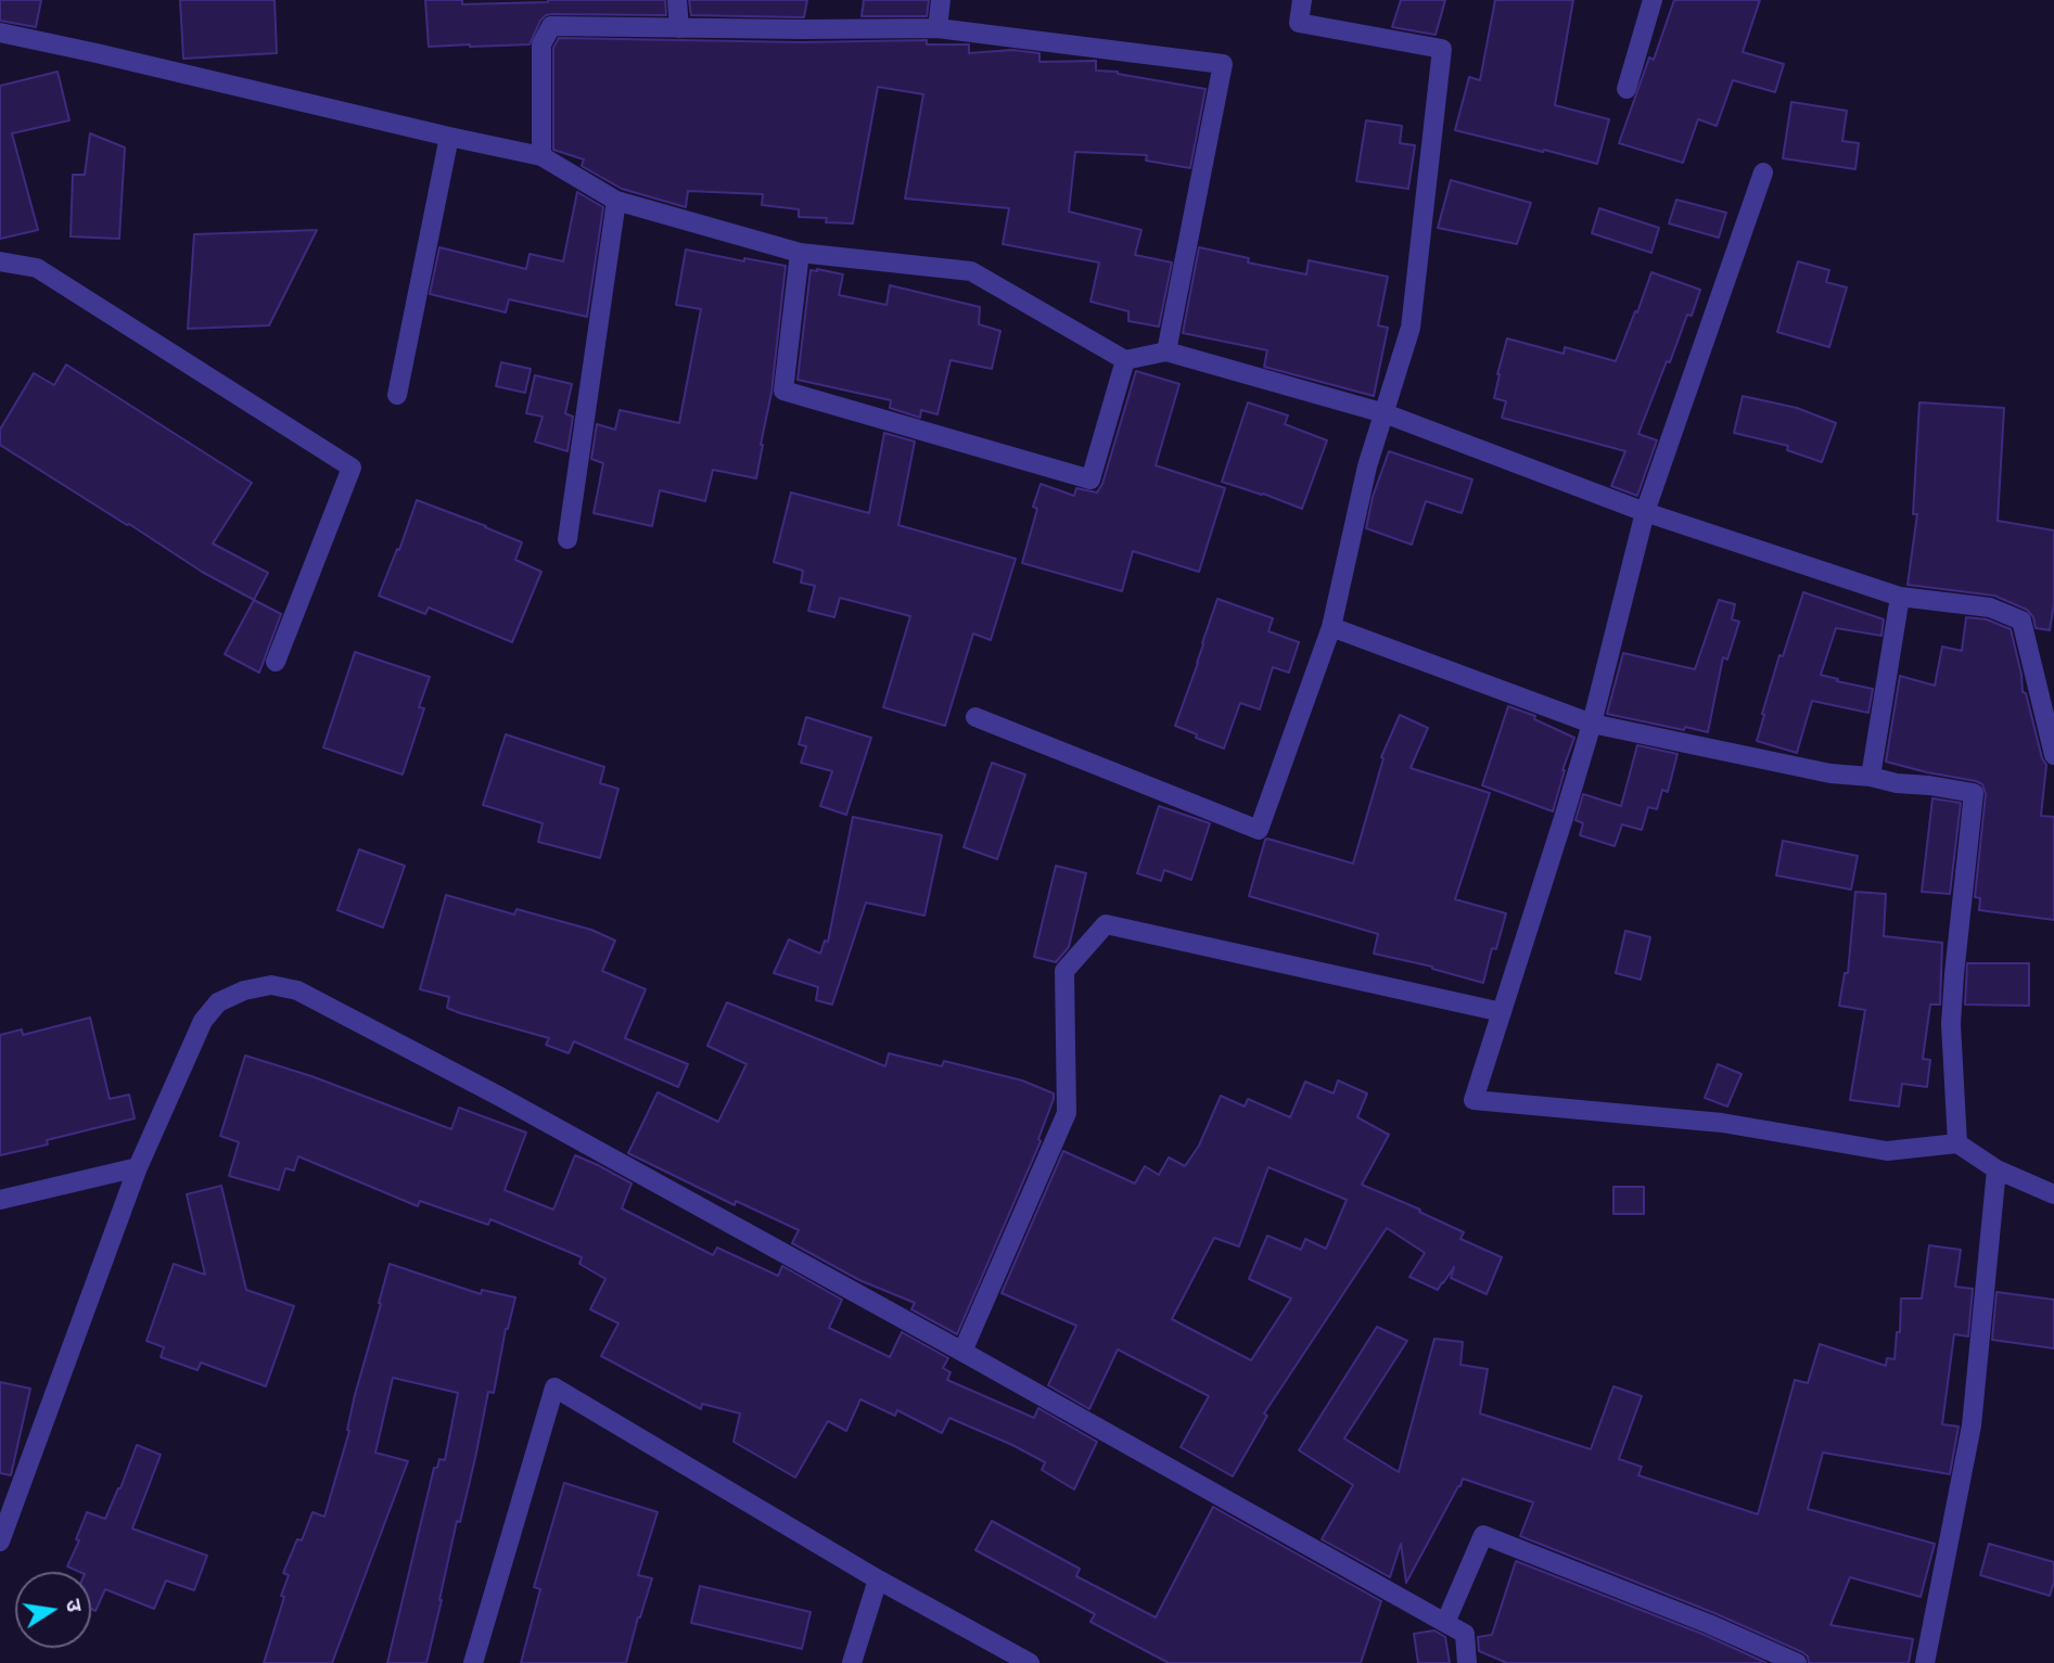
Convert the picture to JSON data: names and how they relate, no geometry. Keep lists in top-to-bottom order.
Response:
{
  "north": "right"
}
